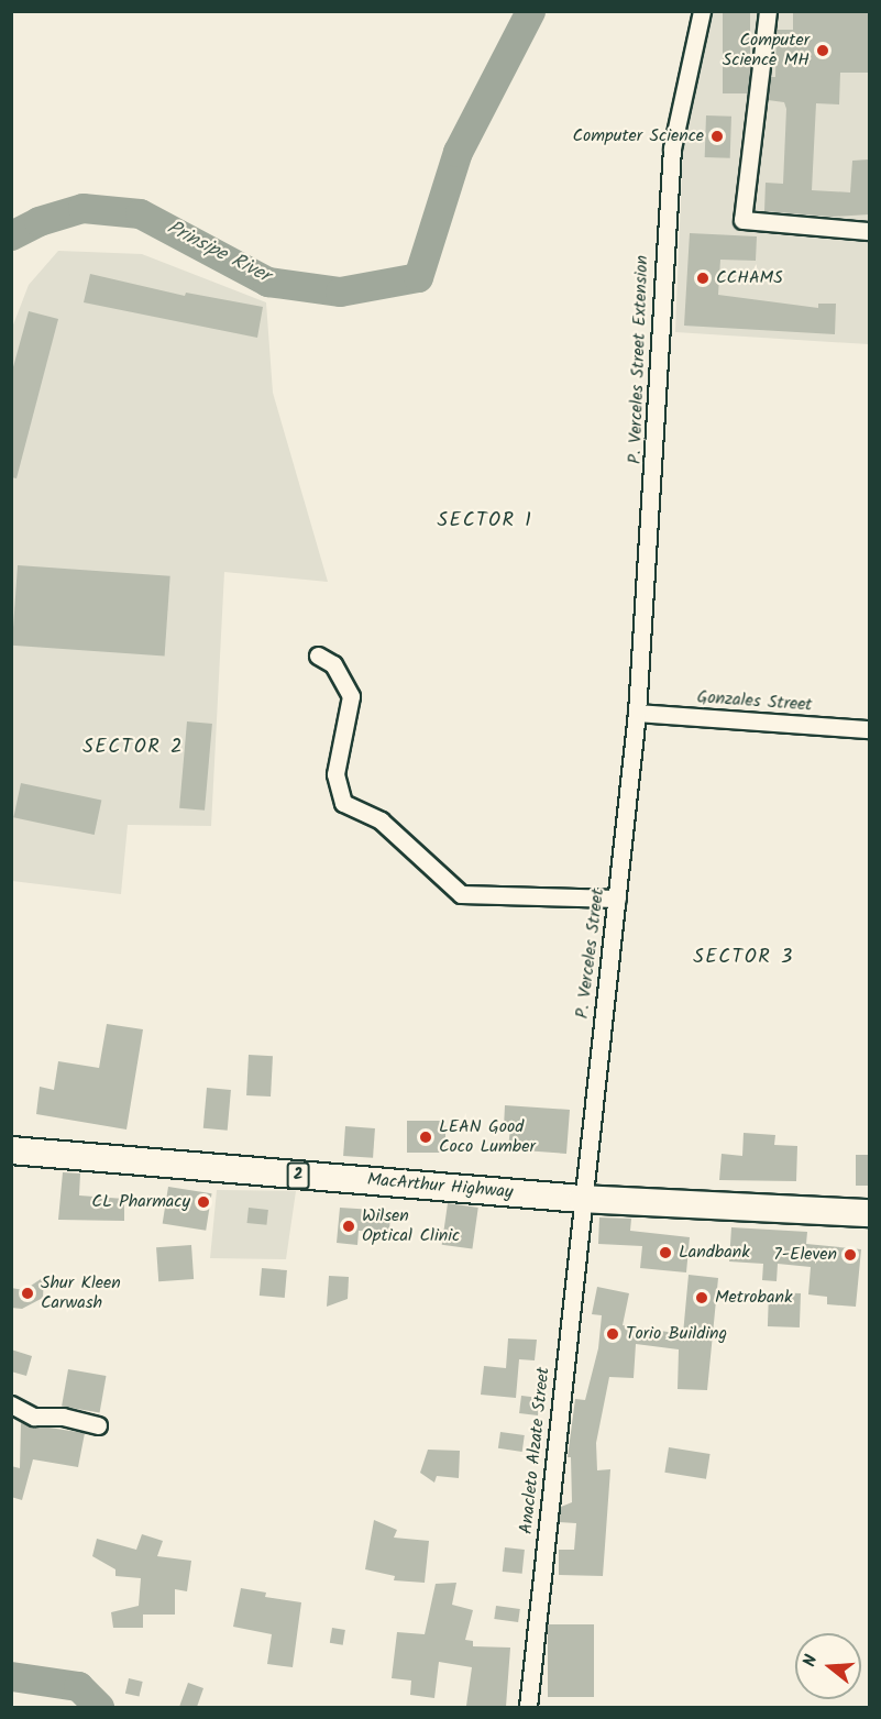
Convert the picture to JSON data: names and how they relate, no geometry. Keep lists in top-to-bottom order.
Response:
{
  "streets": {
    "highway": ["2", "MacArthur Highway"],
    "street": [
      "P. Verceles Street Extension",
      "Gonzales Street",
      "P. Verceles Street",
      "Anacleto Alzate Street"
    ]
  },
  "crossings": [
    ["P. Verceles Street Extension", "Gonzales Street"],
    ["P. Verceles Street Extension", "P. Verceles Street"],
    ["Gonzales Street", "P. Verceles Street"],
    ["P. Verceles Street", "MacArthur Highway"],
    ["P. Verceles Street", "Anacleto Alzate Street"],
    ["MacArthur Highway", "Anacleto Alzate Street"]
  ],
  "districts": ["SECTOR 1", "SECTOR 2", "SECTOR 3"],
  "water": ["Prinsipe River"],
  "places": [
    "Computer Science MH",
    "Computer Science",
    "CCHAMS",
    "LEAN Good Coco Lumber",
    "CL Pharmacy",
    "Wilsen Optical Clinic",
    "Landbank",
    "7-Eleven",
    "Shur Kleen Carwash",
    "Metrobank",
    "Torio Building"
  ],
  "north": "left"
}
